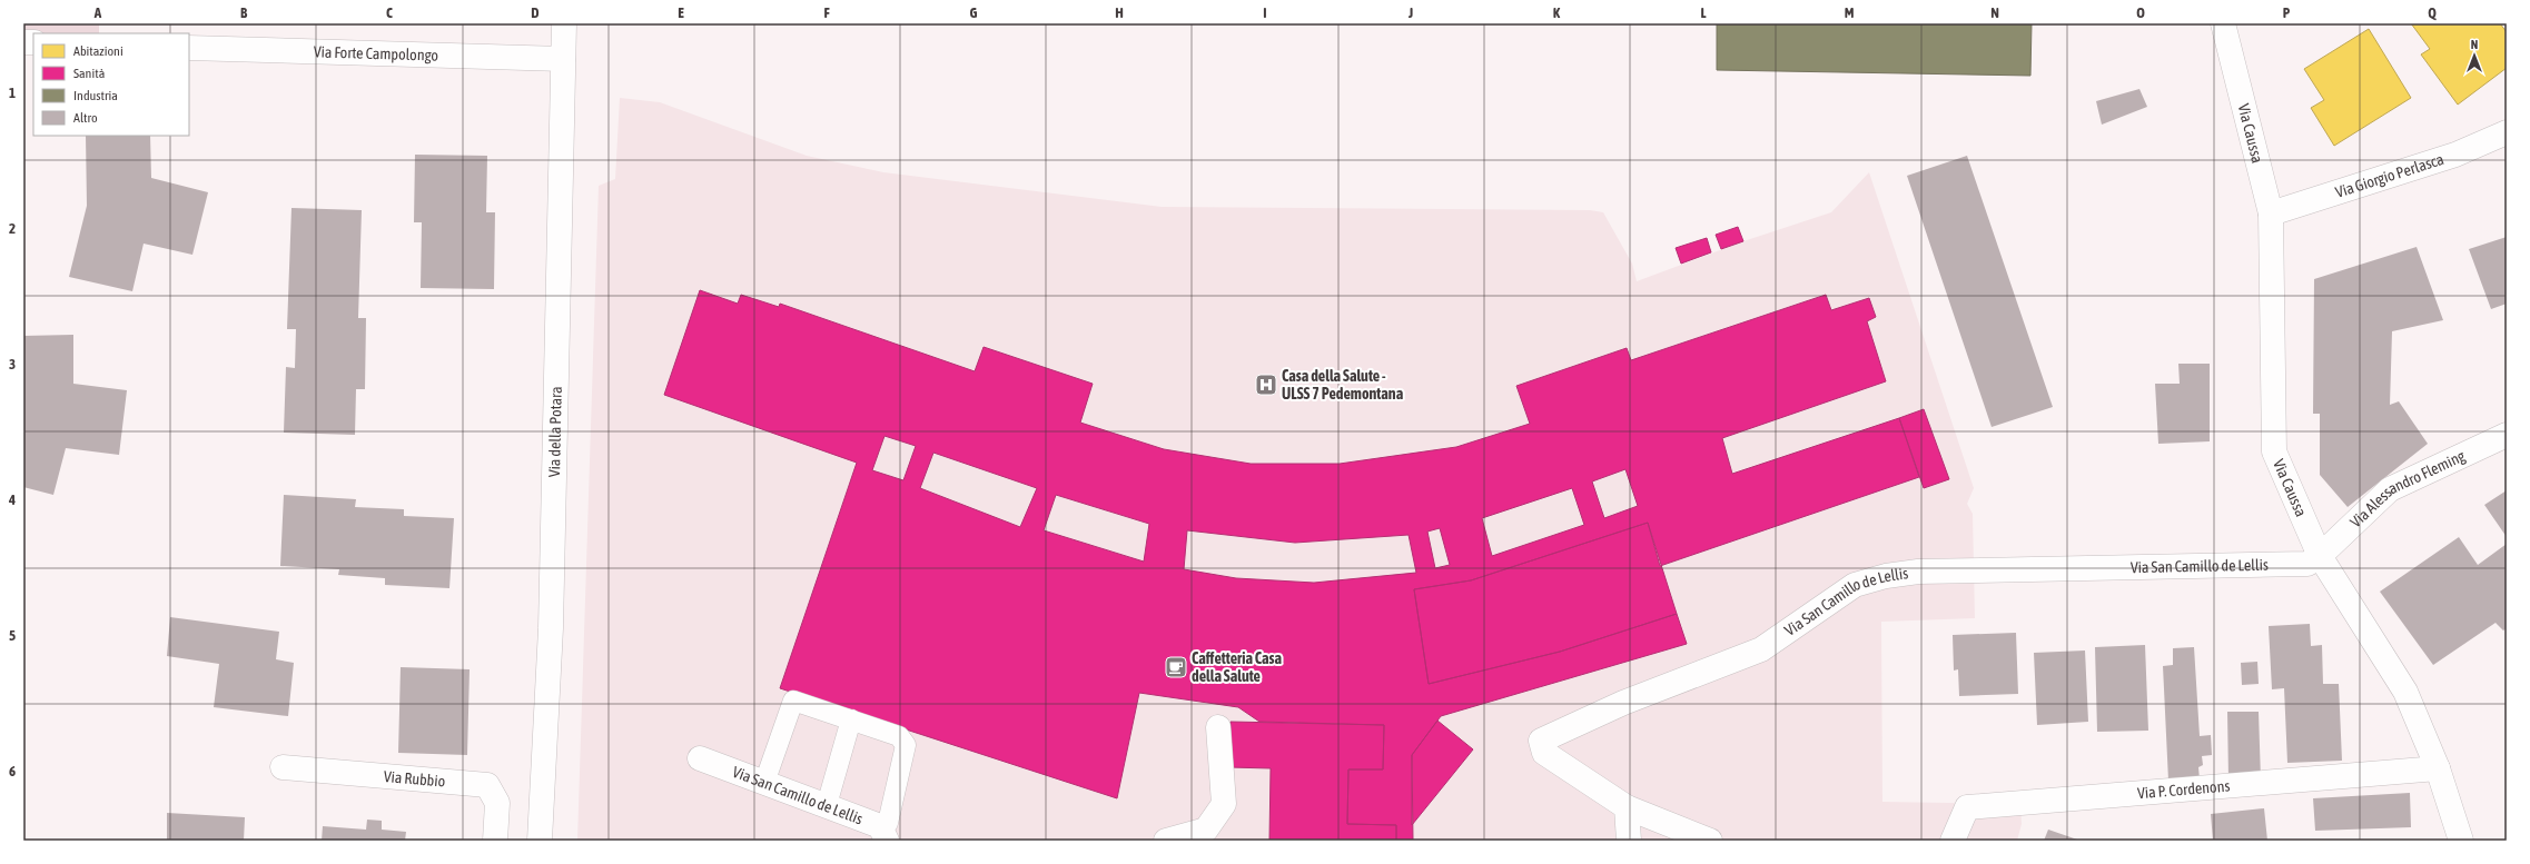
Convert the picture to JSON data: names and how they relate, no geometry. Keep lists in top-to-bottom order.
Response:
{
  "streets": {
    "street": [
      "Via Forte Campolongo",
      "Via Caussa",
      "Via Giorgio Perlasca",
      "Via della Potara",
      "Via Alessandro Fleming",
      "Via San Camillo de Lellis",
      "Via Rubbio",
      "Via P. Cordenons"
    ]
  },
  "crossings": [
    ["Via Forte Campolongo", "Via della Potara"],
    ["Via Caussa", "Via Giorgio Perlasca"],
    ["Via Caussa", "Via Alessandro Fleming"],
    ["Via Caussa", "Via San Camillo de Lellis"],
    ["Via Caussa", "Via P. Cordenons"],
    ["Via Alessandro Fleming", "Via San Camillo de Lellis"]
  ],
  "places": {
    "hospital": ["Casa della Salute - ULSS 7 Pedemontana"],
    "cafe": ["Caffetteria Casa della Salute"]
  },
  "legend": [
    "Abitazioni",
    "Sanità",
    "Industria",
    "Altro"
  ],
  "north": "top",
  "grid": {
    "columns": [
      "A",
      "B",
      "C",
      "D",
      "E",
      "F",
      "G",
      "H",
      "I",
      "J",
      "K",
      "L",
      "M",
      "N",
      "O",
      "P",
      "Q"
    ],
    "rows": [
      "1",
      "2",
      "3",
      "4",
      "5",
      "6"
    ]
  }
}
